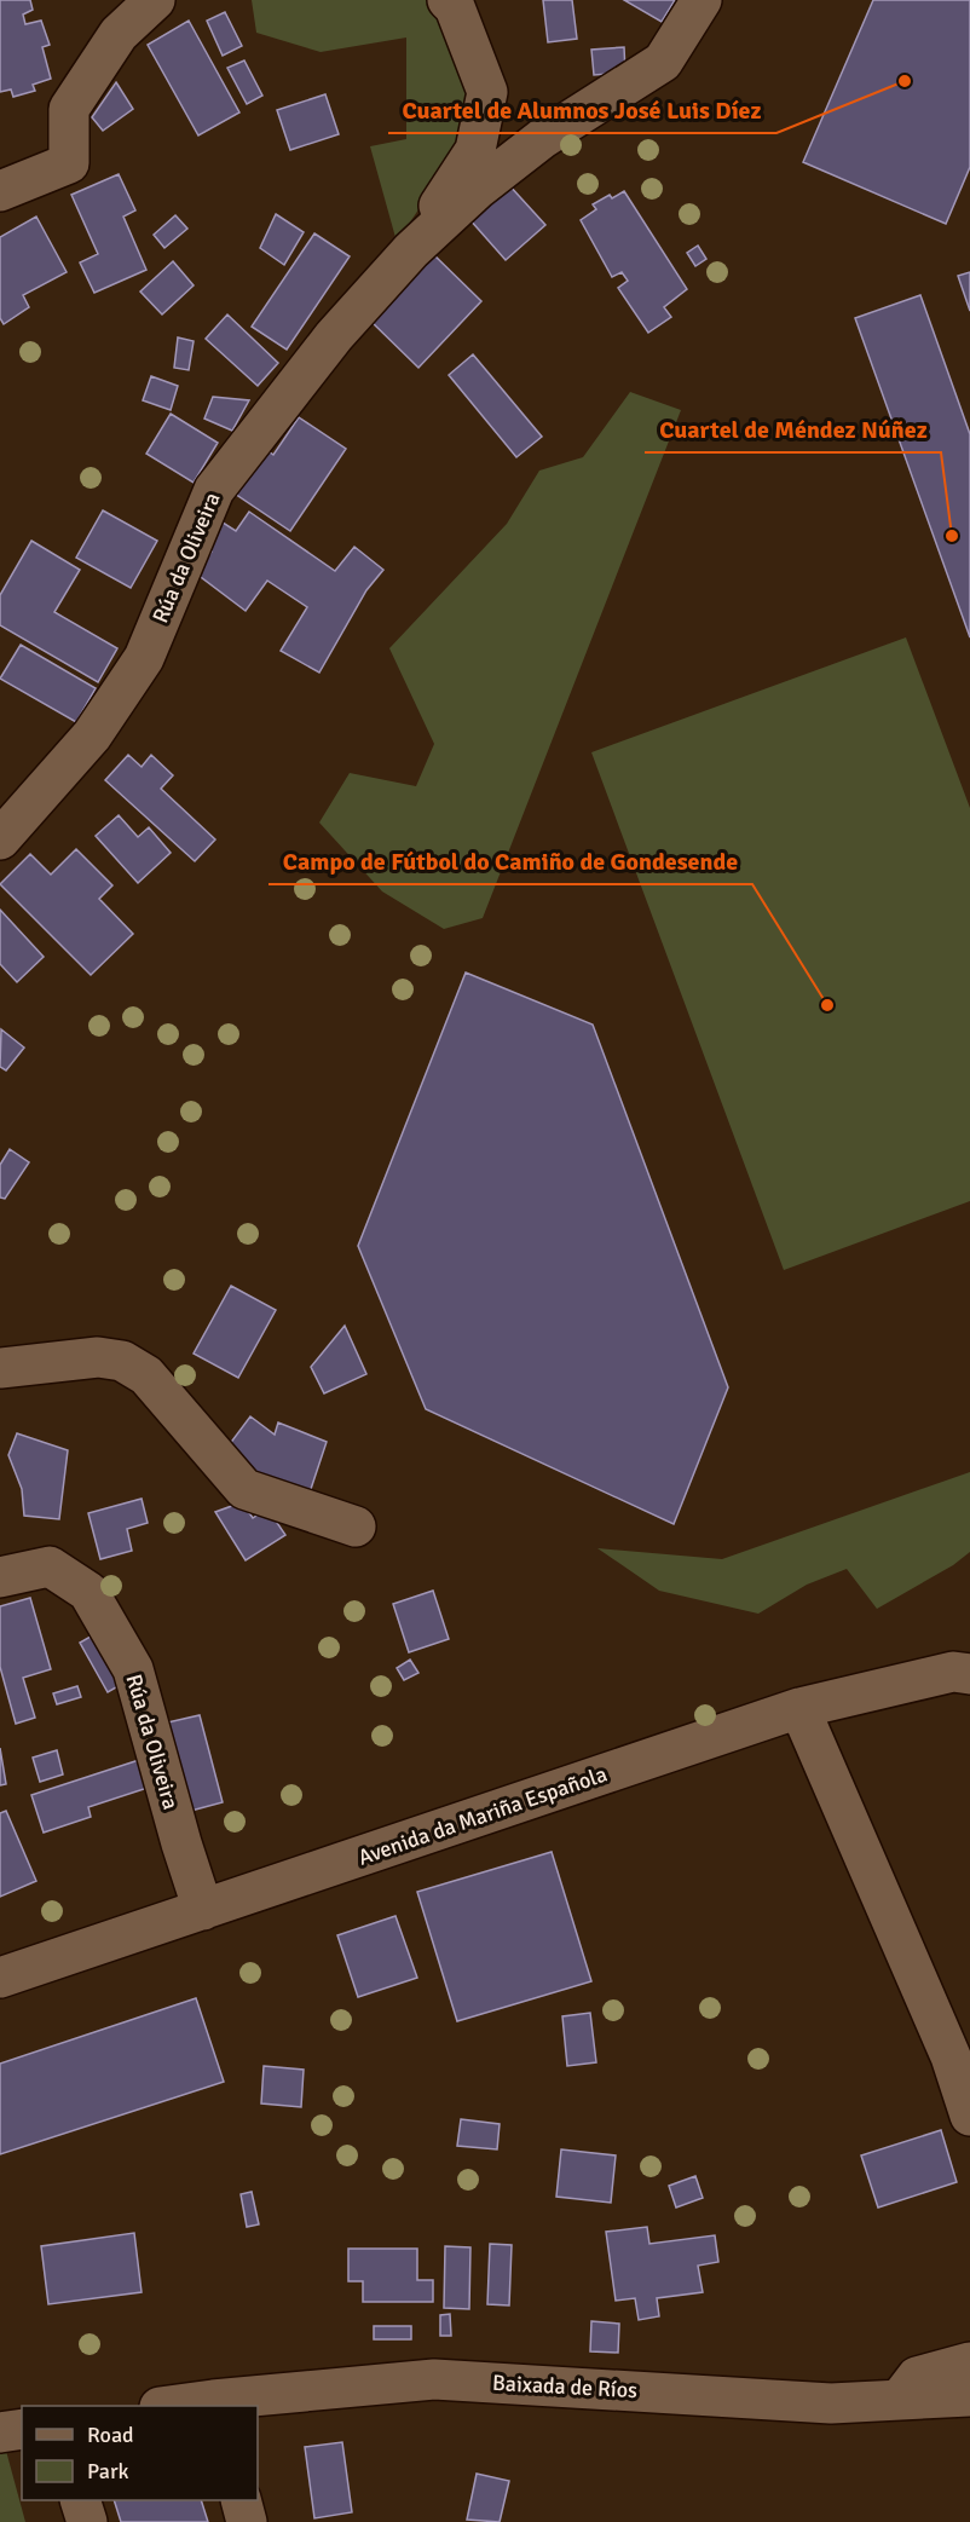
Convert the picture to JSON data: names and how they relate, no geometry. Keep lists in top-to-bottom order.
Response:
{
  "streets": {
    "street": ["Rúa da Oliveira", "Avenida da Mariña Española", "Baixada de Ríos"]
  },
  "crossings": [
    ["Rúa da Oliveira", "Avenida da Mariña Española"]
  ],
  "places": ["Cuartel de Alumnos José Luis Díez", "Cuartel de Méndez Núñez", "Campo de Fútbol do Camiño de Gondesende"],
  "legend": ["Road", "Park"]
}
